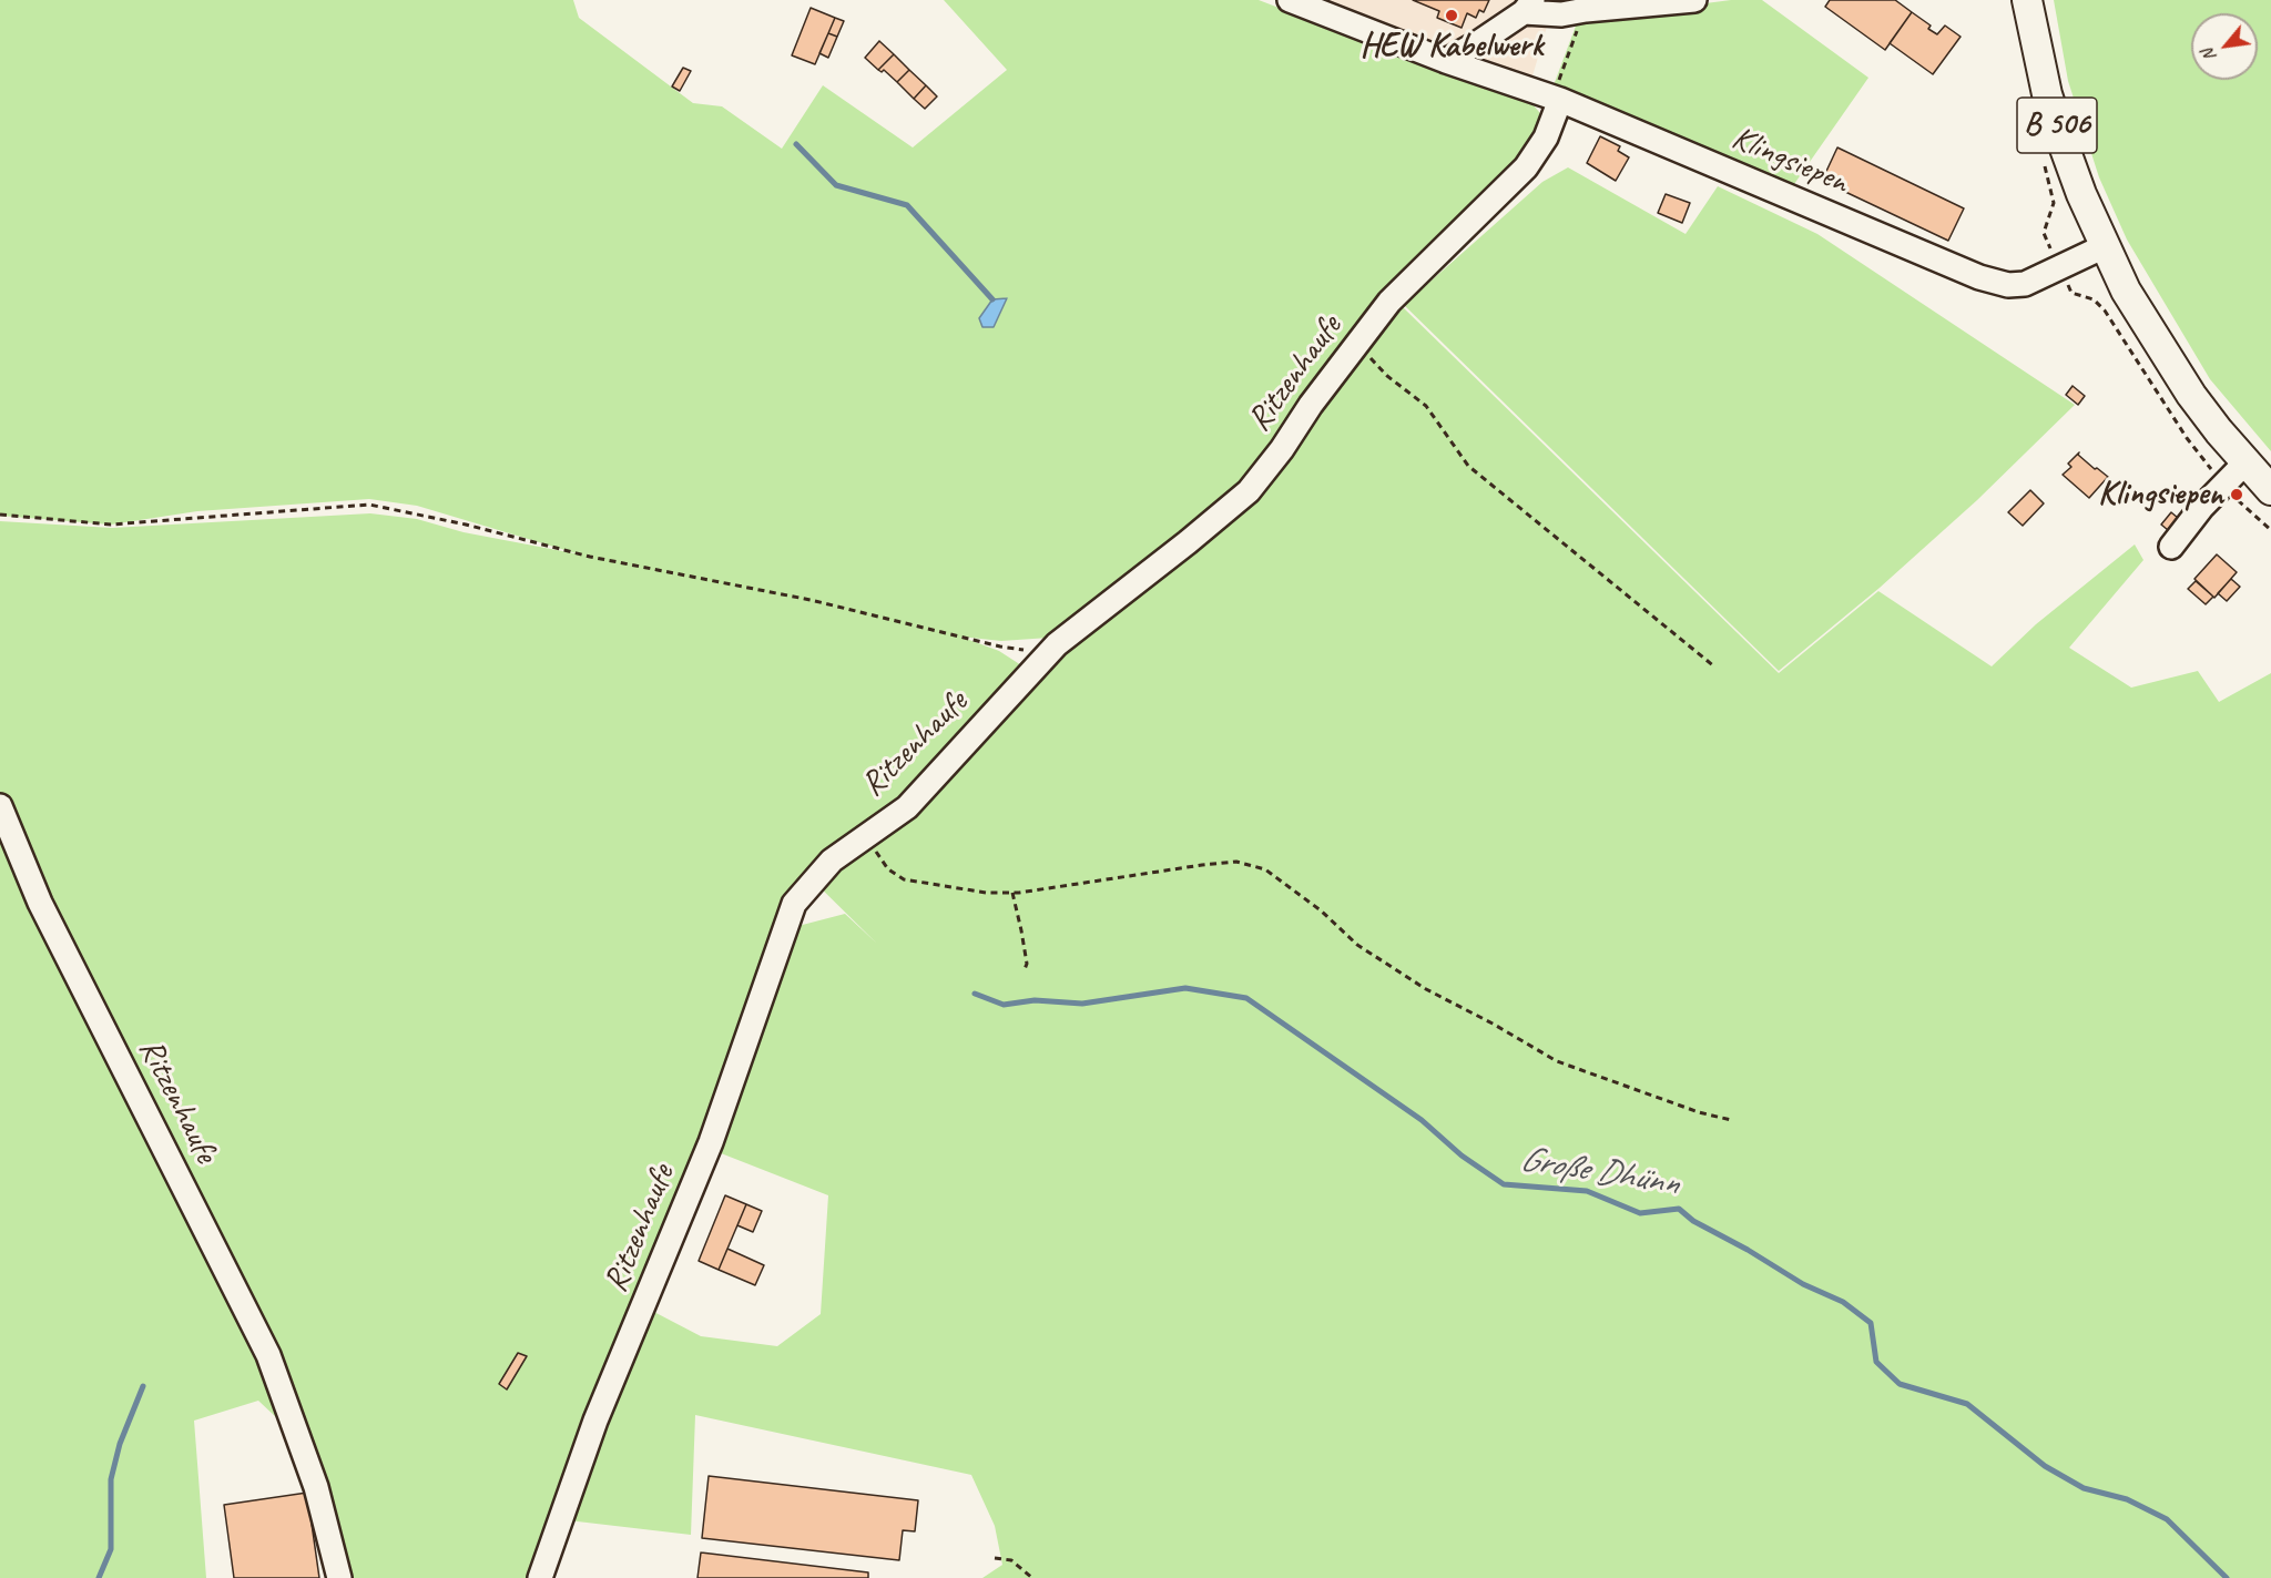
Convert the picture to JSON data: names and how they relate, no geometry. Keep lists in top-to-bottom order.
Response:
{
  "streets": {
    "main road": ["B 506"],
    "street": ["Klingsiepen", "Ritzenhaufe"]
  },
  "crossings": [
    ["B 506", "Klingsiepen"],
    ["Klingsiepen", "Ritzenhaufe"]
  ],
  "water": ["Große Dhünn"],
  "places": ["HEW Kabelwerk", "Klingsiepen"],
  "north": "bottom left"
}
